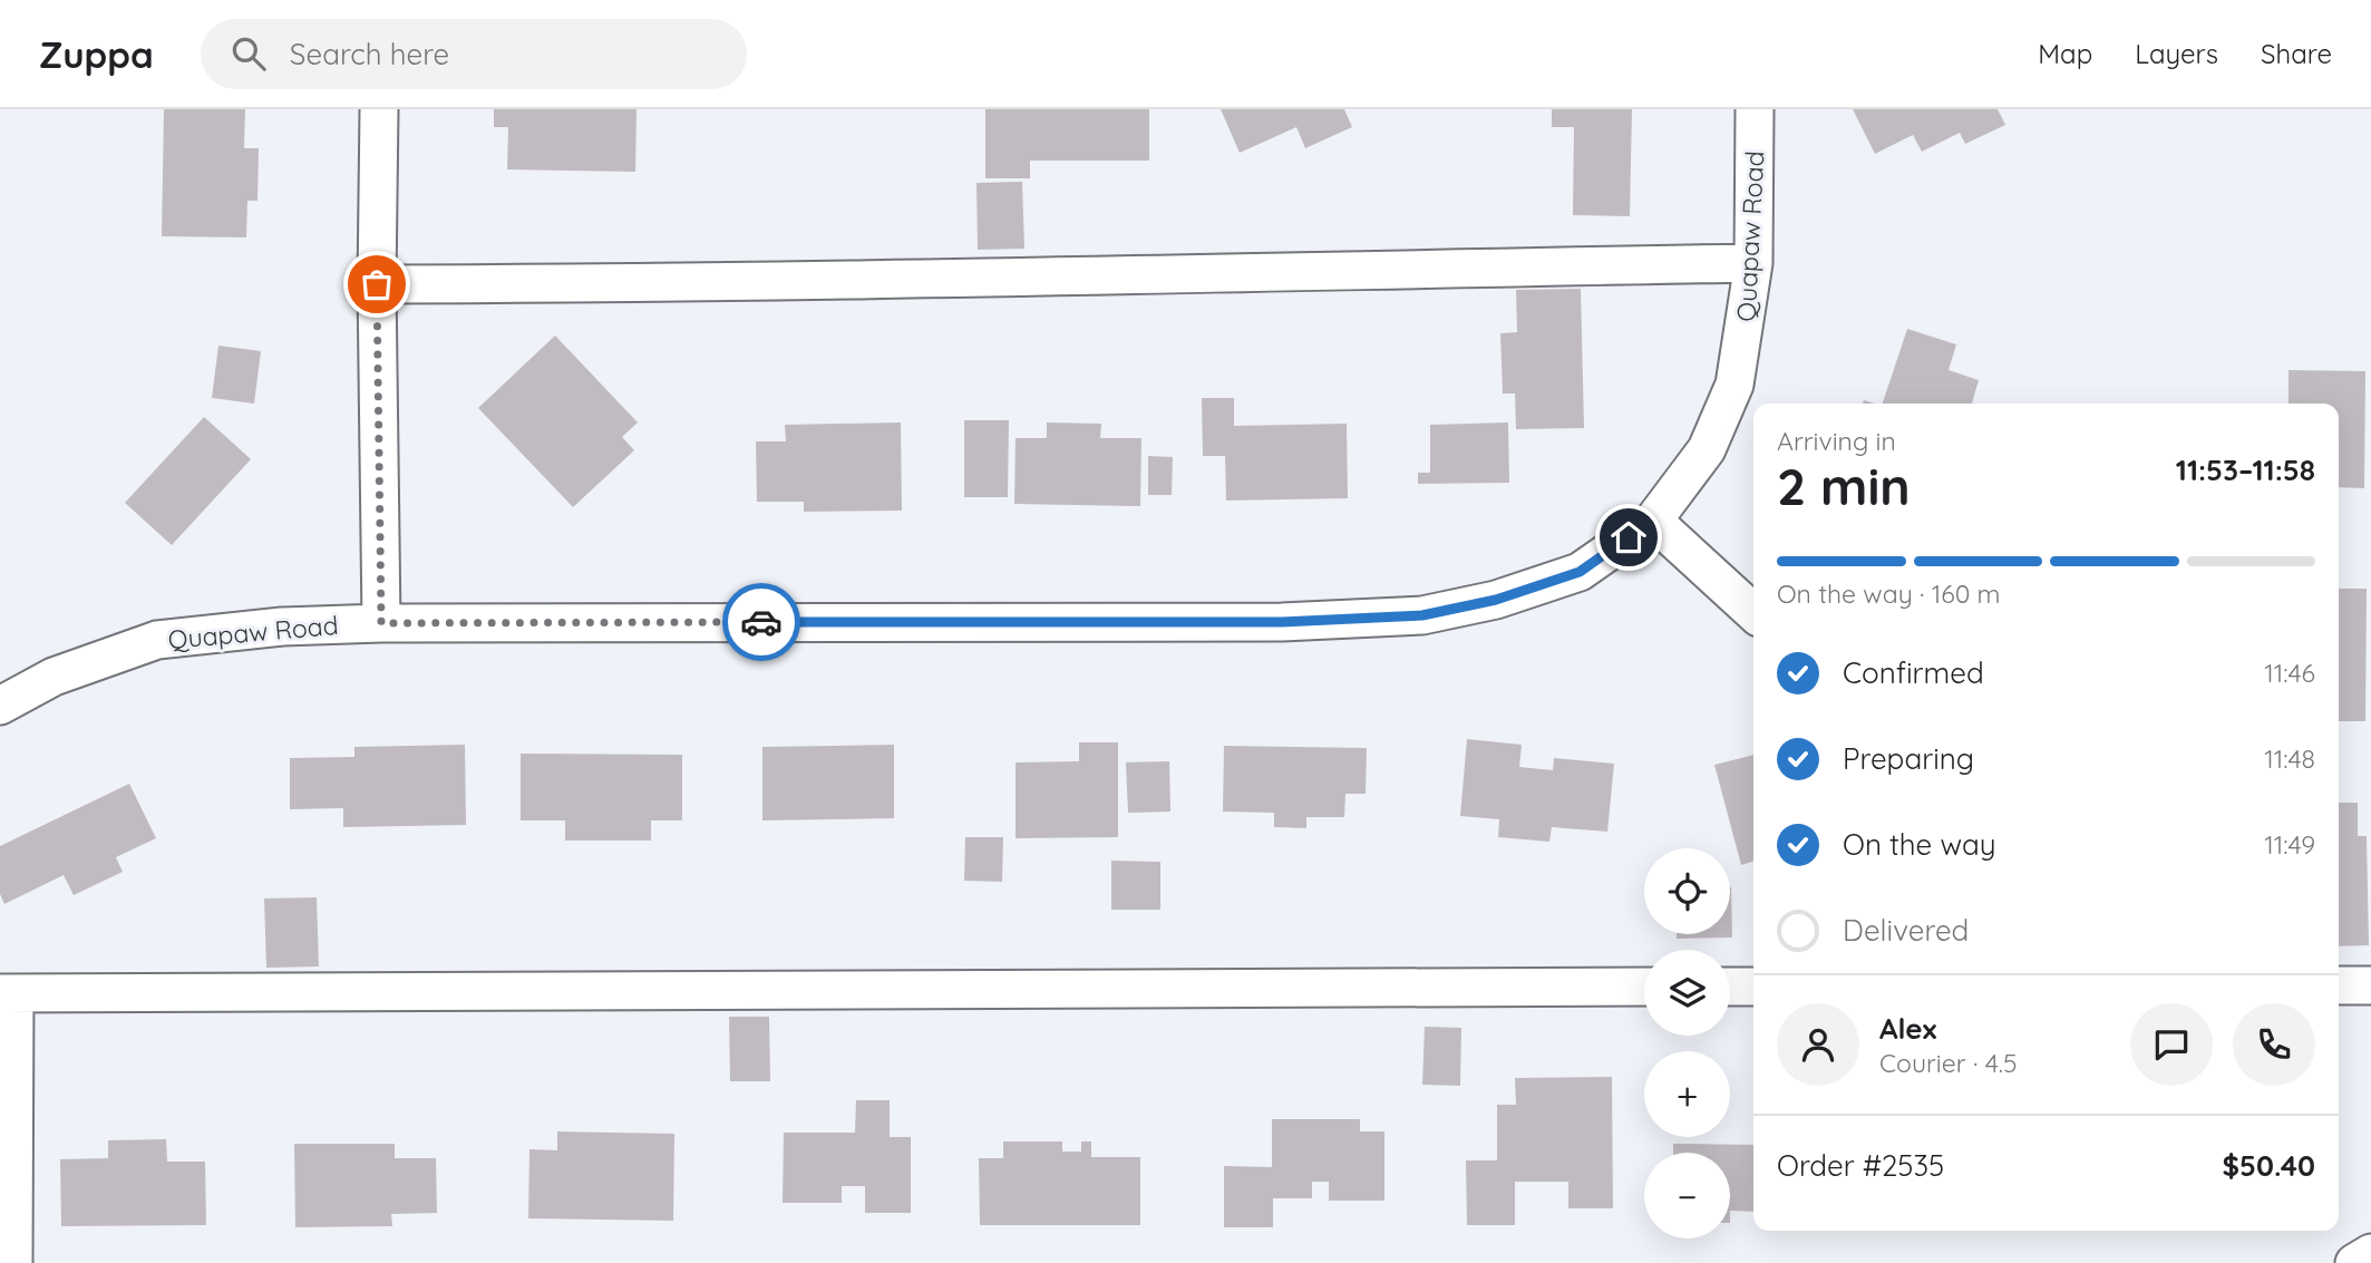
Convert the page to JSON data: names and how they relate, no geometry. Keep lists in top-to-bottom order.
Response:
{
  "streets": {
    "street": ["Quapaw Road"]
  },
  "page": {
    "header": "Zuppa",
    "search": "Search here",
    "nav": ["Map", "Layers", "Share"],
    "heading": ["2 min", "Arriving in", "11:53–11:58"],
    "panel": [
      "Alex",
      "Courier · 4.5",
      "Order #2535",
      "$50.40"
    ],
    "bar": "On the way · 160 m",
    "list": [
      ["Confirmed", "11:46"],
      ["Preparing", "11:48"],
      ["On the way", "11:49"],
      "Delivered"
    ],
    "map_buttons": ["+", "−"]
  }
}
